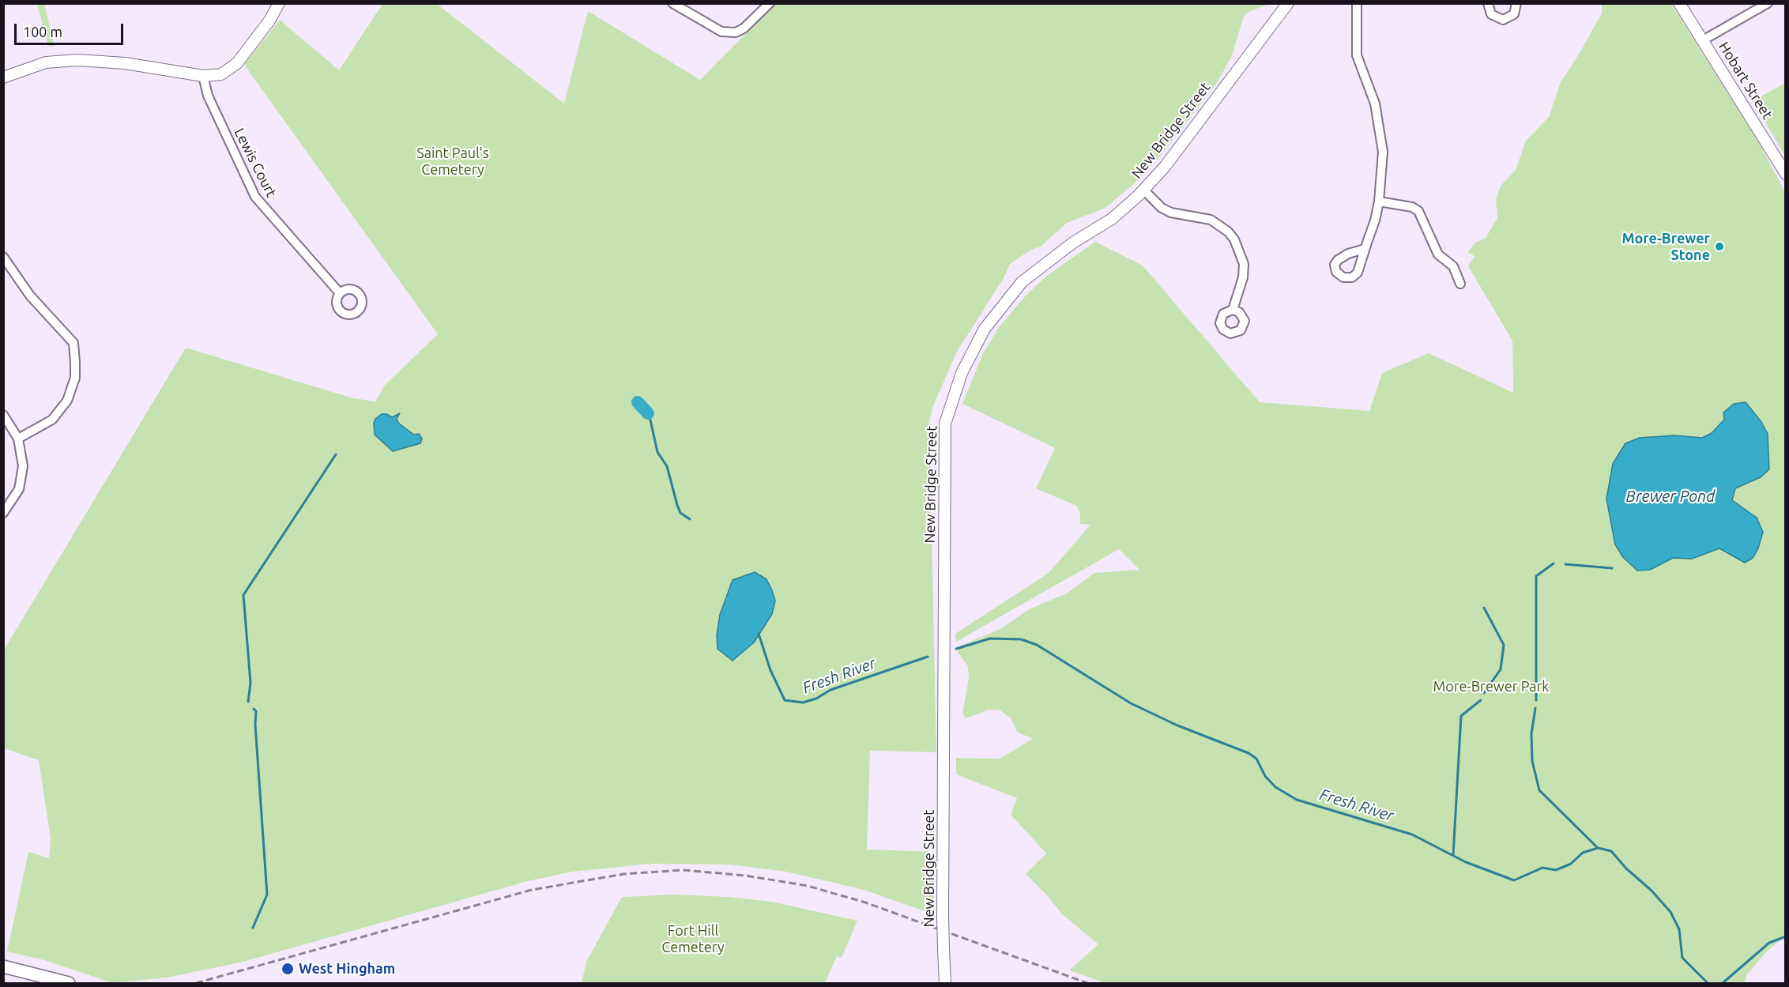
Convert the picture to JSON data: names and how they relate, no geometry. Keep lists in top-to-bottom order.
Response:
{
  "streets": {
    "street": ["Hobart Street", "New Bridge Street", "Lewis Court"]
  },
  "water": ["Brewer Pond", "Fresh River"],
  "parks": ["Saint Paul's Cemetery", "More-Brewer Park", "Fort Hill Cemetery"],
  "places": ["More-Brewer Stone", "West Hingham"],
  "scale_bar": "100 m"
}
